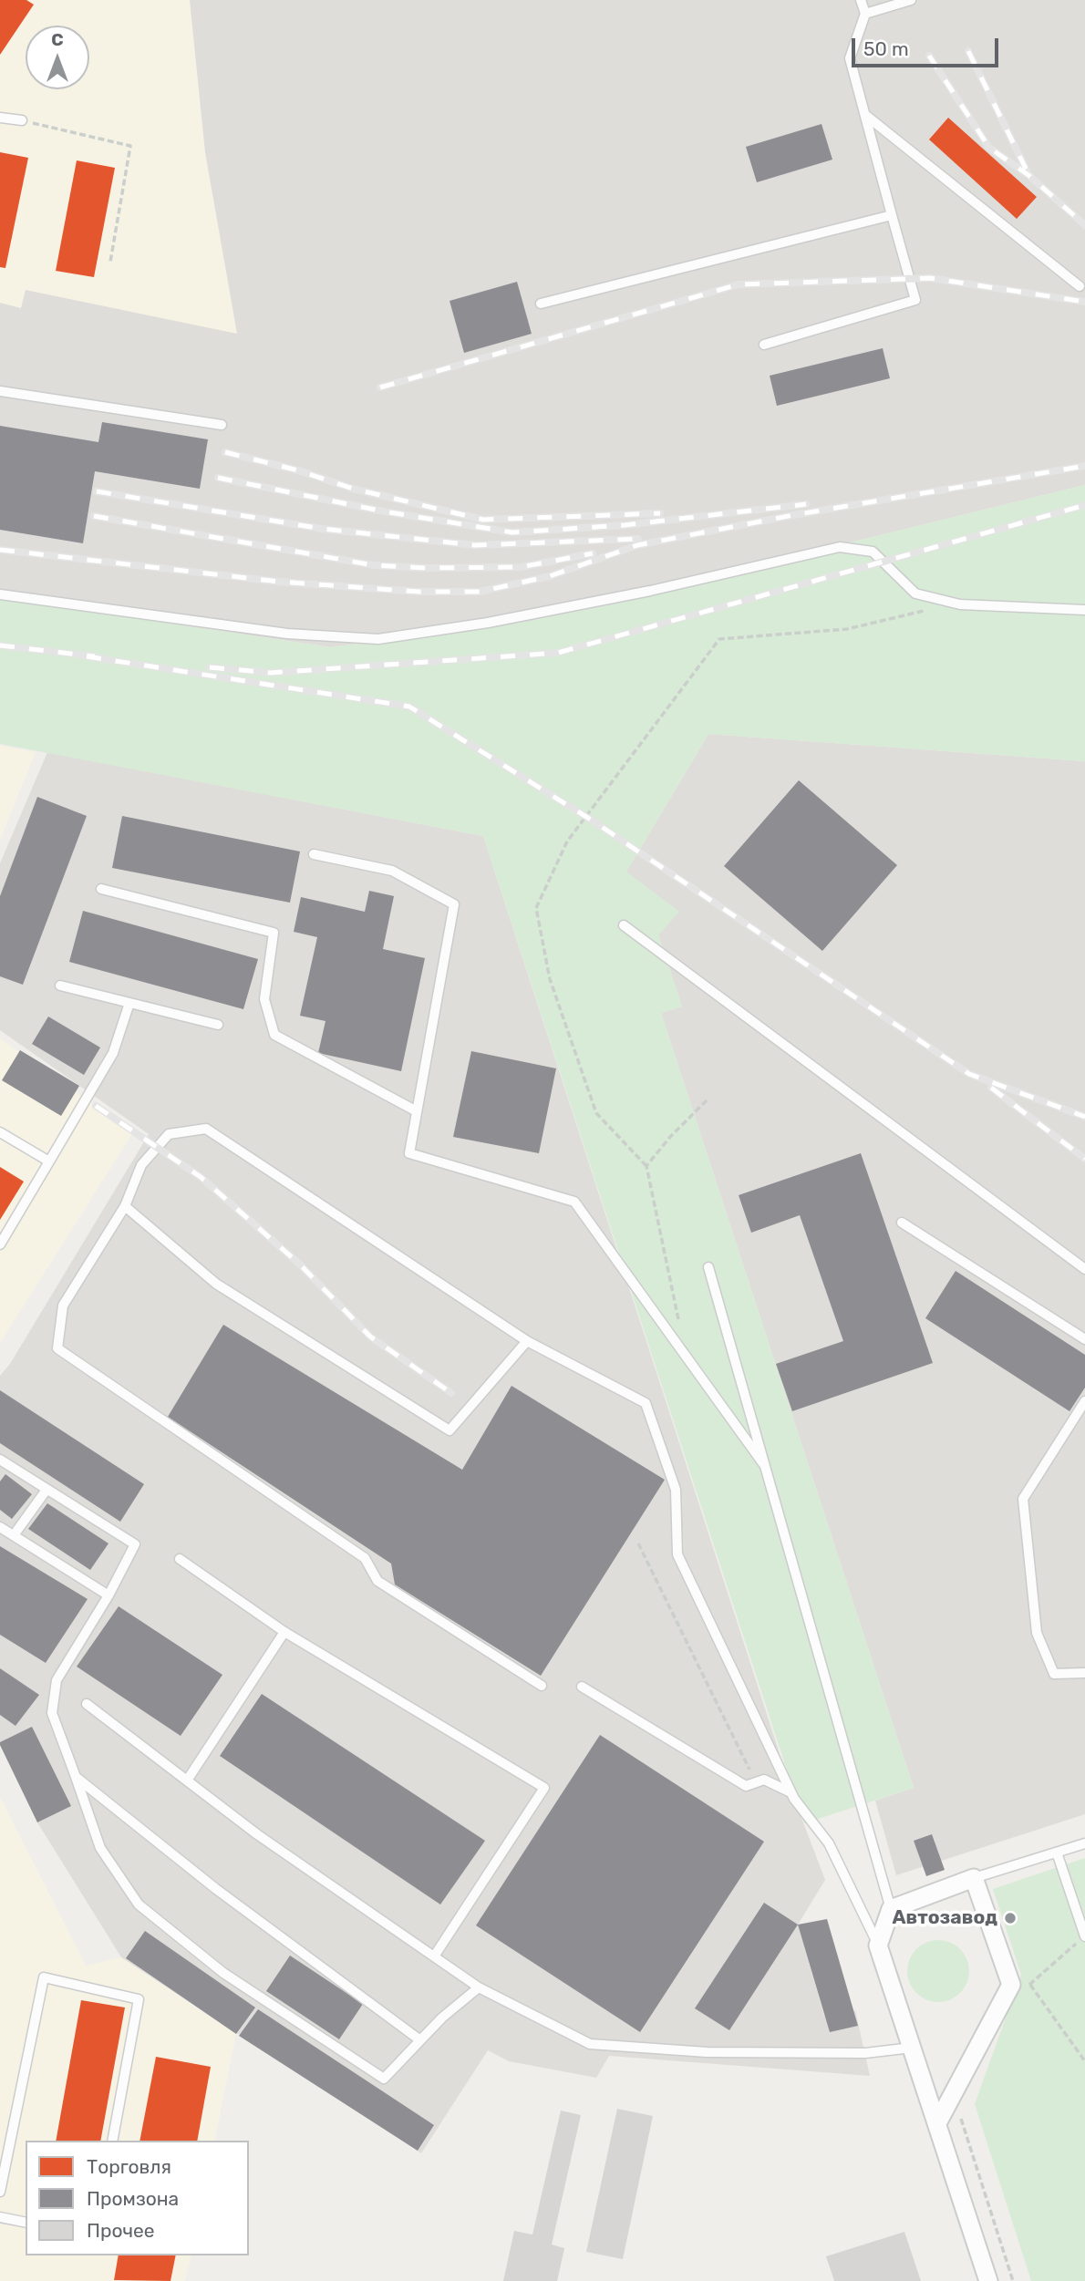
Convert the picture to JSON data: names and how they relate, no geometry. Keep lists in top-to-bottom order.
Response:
{
  "places": ["Автозавод"],
  "legend": ["Торговля", "Промзона", "Прочее"],
  "scale_bar": "50 m",
  "north": "top"
}
